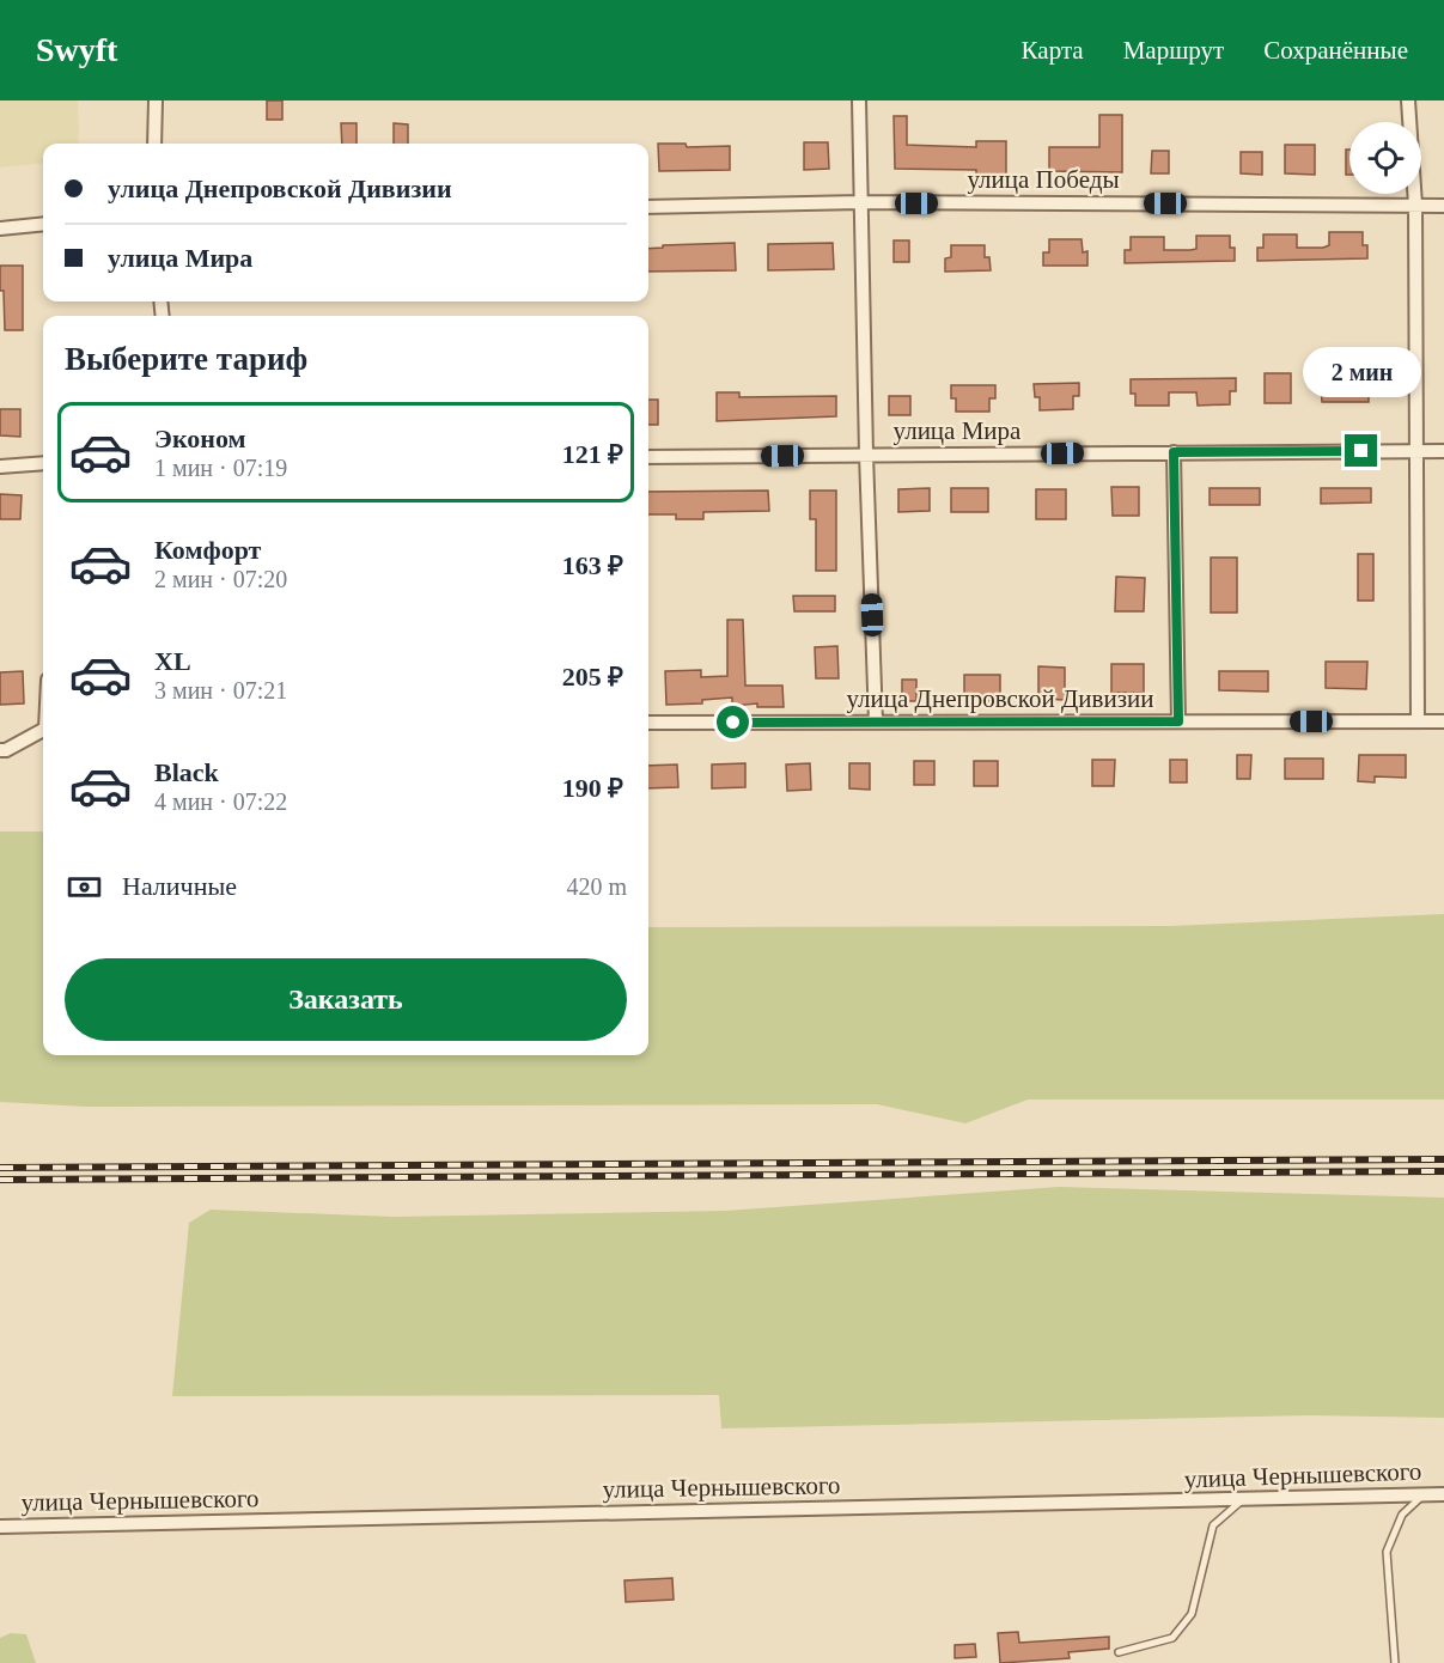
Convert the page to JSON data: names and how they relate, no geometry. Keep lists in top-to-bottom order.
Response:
{
  "streets": {
    "street": [
      "улица Победы",
      "улица Мира",
      "улица Днепровской Дивизии",
      "улица Чернышевского"
    ]
  },
  "page": {
    "header": "Swyft",
    "nav": ["Карта", "Маршрут", "Сохранённые"],
    "banner": ["улица Днепровской Дивизии", "улица Мира"],
    "heading": "Выберите тариф",
    "bubble": "2 мин",
    "list": [
      {
        "name": "Эконом",
        "note": "1 мин · 07:19",
        "value": "121 ₽"
      },
      {
        "name": "Комфорт",
        "note": "2 мин · 07:20",
        "value": "163 ₽"
      },
      {
        "name": "XL",
        "note": "3 мин · 07:21",
        "value": "205 ₽"
      },
      {
        "name": "Black",
        "note": "4 мин · 07:22",
        "value": "190 ₽"
      }
    ],
    "pay": ["Наличные", "420 m"],
    "buttons": "Заказать"
  }
}
